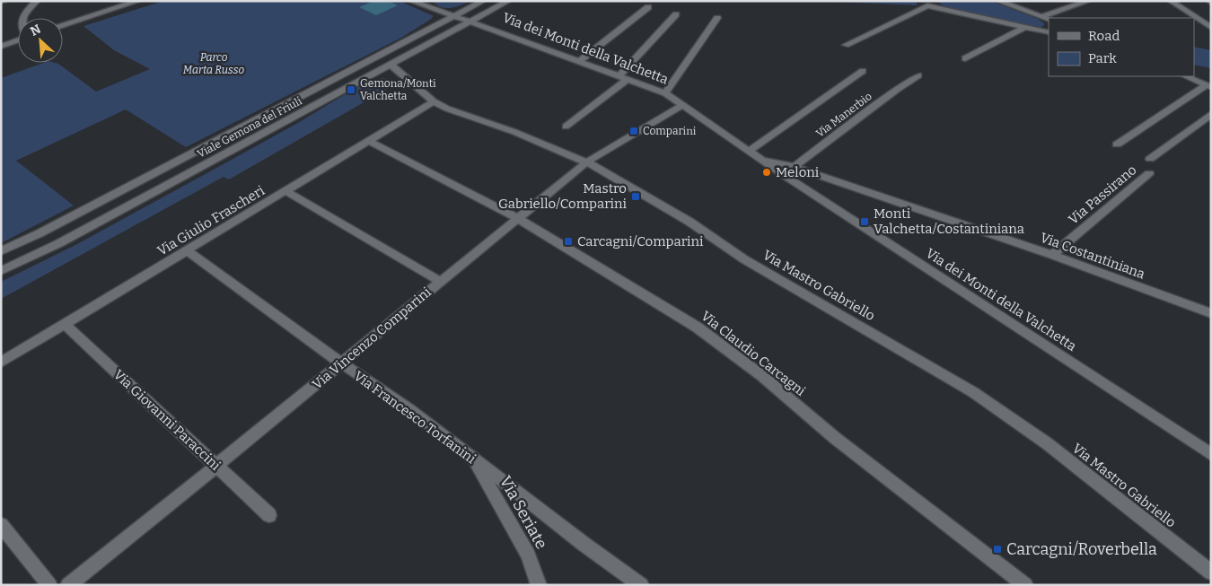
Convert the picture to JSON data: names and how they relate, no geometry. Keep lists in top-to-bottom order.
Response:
{
  "streets": {
    "street": [
      "Via dei Monti della Valchetta",
      "Via Manerbio",
      "Viale Gemona del Friuli",
      "Via Passirano",
      "Via Giulio Frascheri",
      "Via Costantiniana",
      "Via Mastro Gabriello",
      "Via Vincenzo Comparini",
      "Via Claudio Carcagni",
      "Via Francesco Torfanini",
      "Via Giovanni Paraccini",
      "Via Seriate"
    ]
  },
  "crossings": [
    ["Via dei Monti della Valchetta", "Via Manerbio"],
    ["Via dei Monti della Valchetta", "Viale Gemona del Friuli"],
    ["Via dei Monti della Valchetta", "Via Costantiniana"],
    ["Via dei Monti della Valchetta", "Via Vincenzo Comparini"],
    ["Via Manerbio", "Via Costantiniana"],
    ["Viale Gemona del Friuli", "Via Mastro Gabriello"],
    ["Via Passirano", "Via Costantiniana"],
    ["Via Giulio Frascheri", "Via Mastro Gabriello"],
    ["Via Giulio Frascheri", "Via Claudio Carcagni"],
    ["Via Giulio Frascheri", "Via Francesco Torfanini"],
    ["Via Giulio Frascheri", "Via Giovanni Paraccini"],
    ["Via Mastro Gabriello", "Via Vincenzo Comparini"],
    ["Via Vincenzo Comparini", "Via Claudio Carcagni"],
    ["Via Vincenzo Comparini", "Via Francesco Torfanini"],
    ["Via Vincenzo Comparini", "Via Giovanni Paraccini"],
    ["Via Francesco Torfanini", "Via Seriate"]
  ],
  "parks": ["Parco Marta Russo"],
  "places": {
    "transit": [
      "Gemona/Monti Valchetta",
      "Comparini",
      "Mastro Gabriello/Comparini",
      "Monti Valchetta/Costantiniana",
      "Carcagni/Comparini",
      "Carcagni/Roverbella"
    ],
    "other": ["Meloni"]
  },
  "legend": ["Road", "Park"],
  "north": "top left"
}
